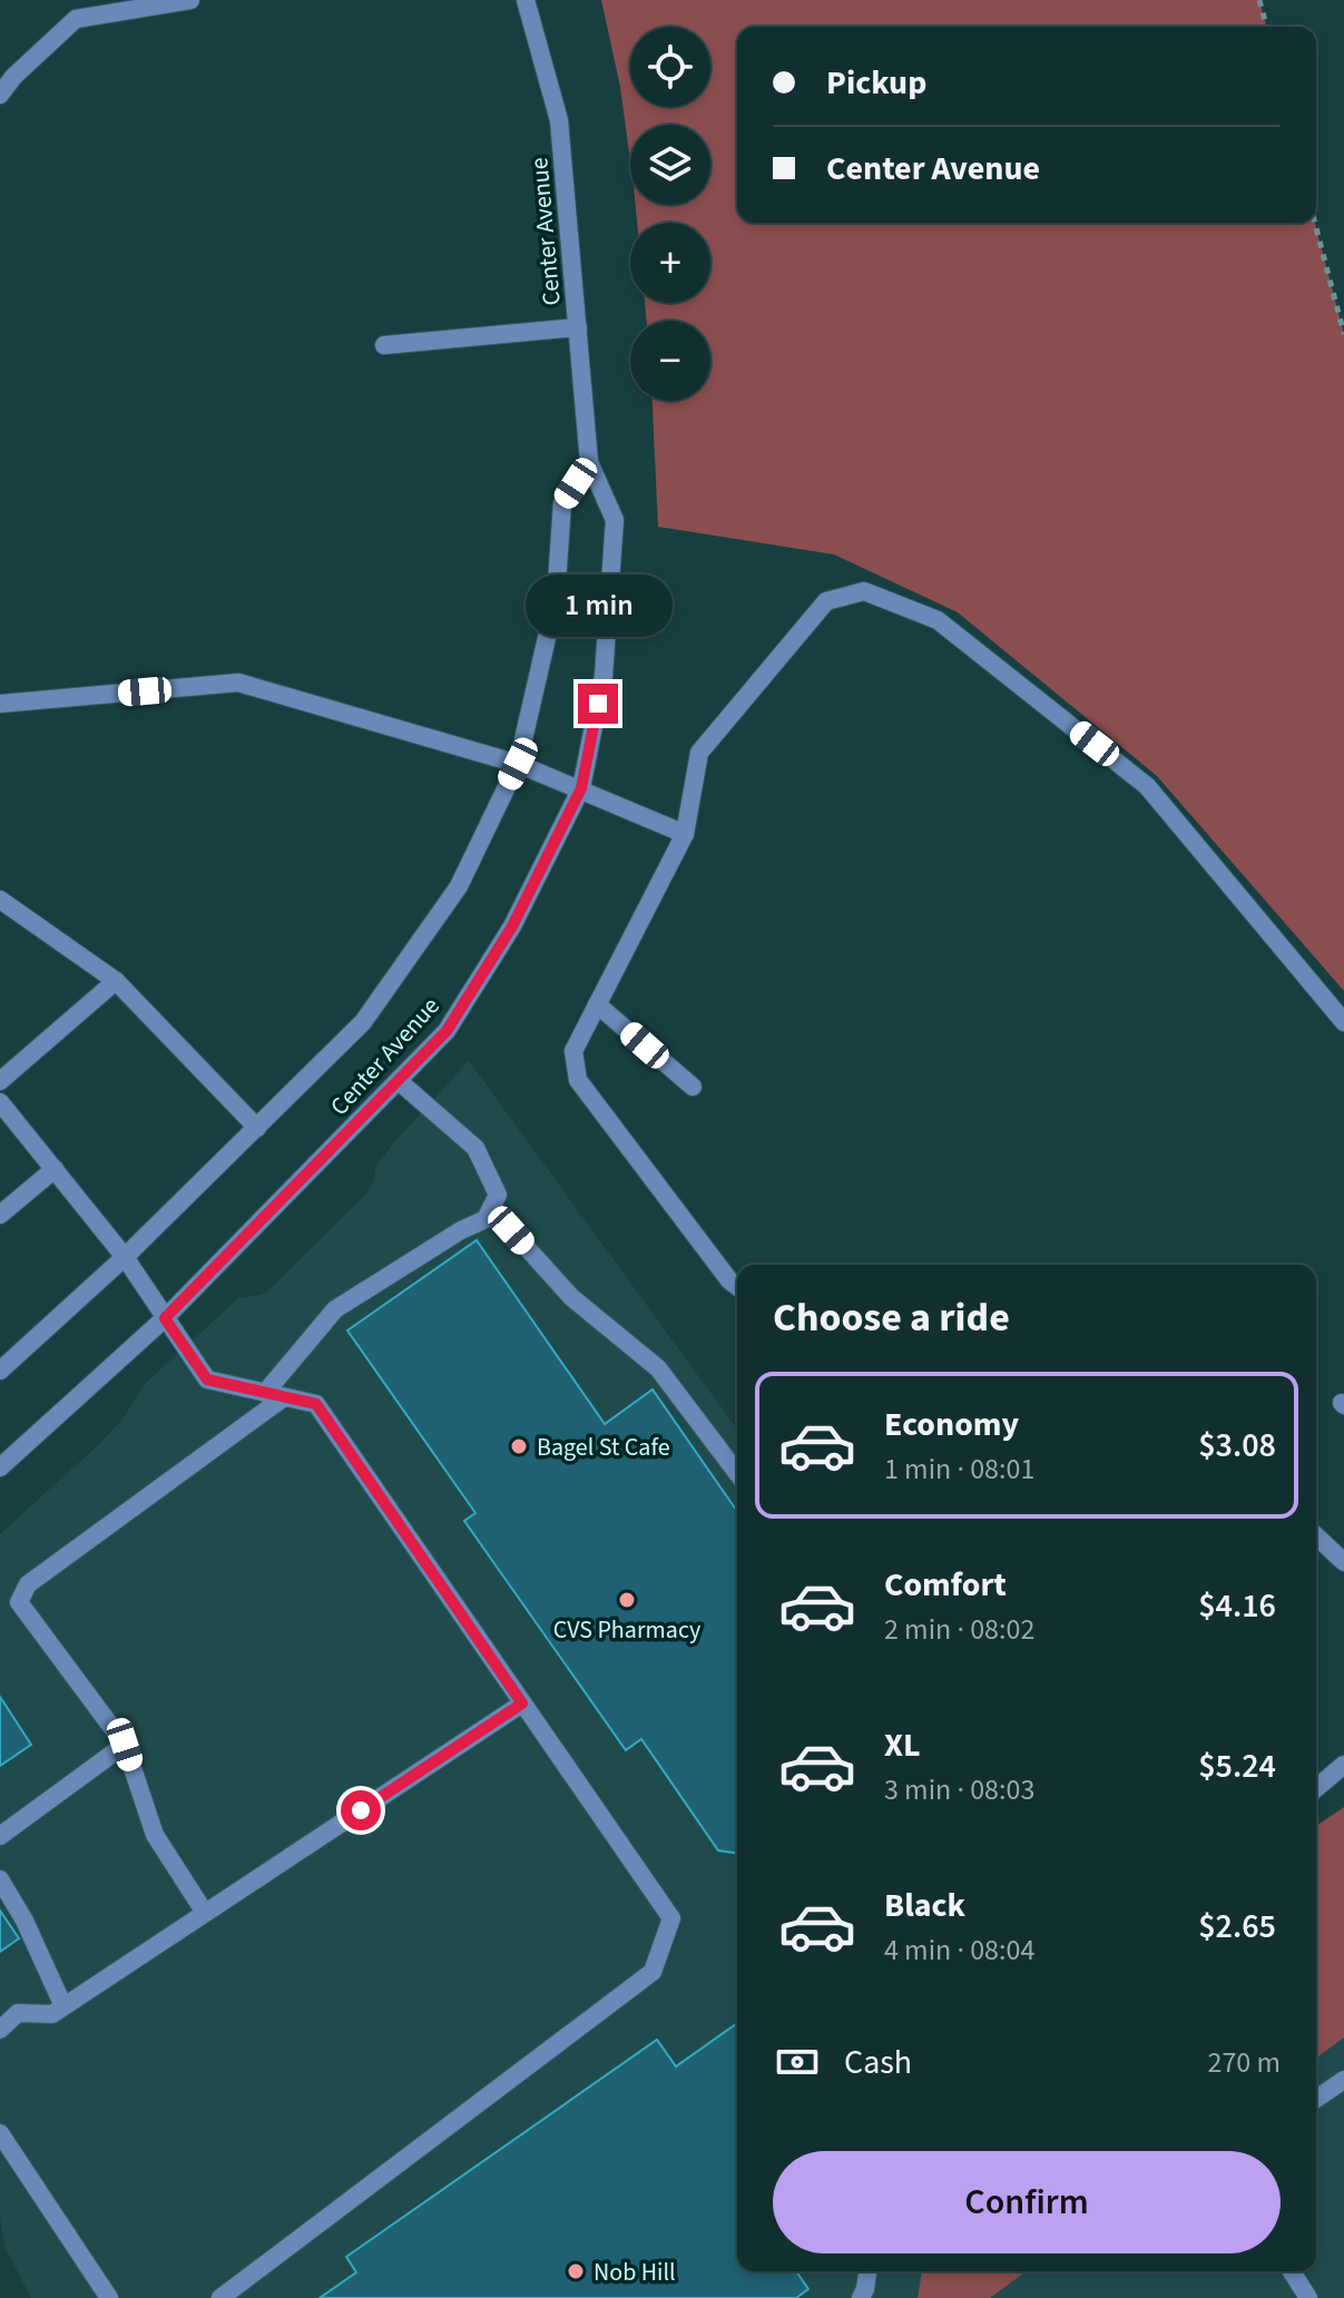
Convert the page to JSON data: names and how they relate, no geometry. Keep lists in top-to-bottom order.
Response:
{
  "streets": {
    "street": ["Center Avenue"]
  },
  "places": ["Bagel St Cafe", "CVS Pharmacy", "Nob Hill"],
  "page": {
    "map_buttons": ["+", "−"],
    "banner": ["Pickup", "Center Avenue"],
    "bubble": "1 min",
    "heading": "Choose a ride",
    "list": [
      {
        "name": "Economy",
        "note": "1 min · 08:01",
        "value": "$3.08"
      },
      {
        "name": "Comfort",
        "note": "2 min · 08:02",
        "value": "$4.16"
      },
      {
        "name": "XL",
        "note": "3 min · 08:03",
        "value": "$5.24"
      },
      {
        "name": "Black",
        "note": "4 min · 08:04",
        "value": "$2.65"
      }
    ],
    "pay": ["Cash", "270 m"],
    "buttons": "Confirm"
  }
}
